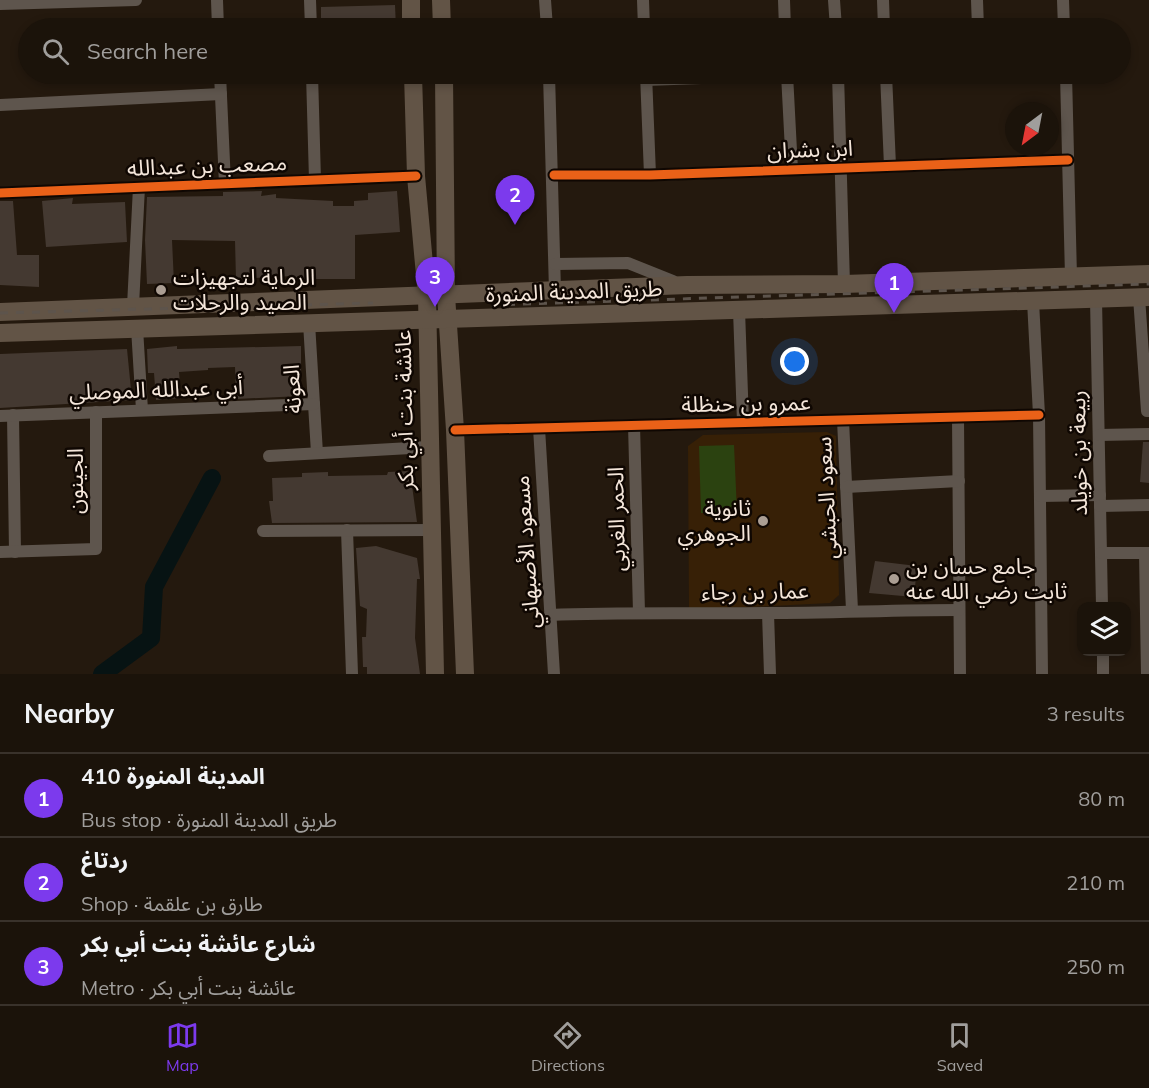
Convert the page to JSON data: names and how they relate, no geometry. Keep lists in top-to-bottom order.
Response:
{
  "streets": {
    "main road": ["طريق المدينة المنورة", "عائشة بنت أبي بكر"],
    "street": [
      "ابن بشران",
      "مصعب بن عبدالله",
      "أبي عبدالله الموصلي",
      "العونة",
      "عمرو بن حنظلة",
      "ربيعة بن خويلد",
      "الجينون",
      "سعود الحبشي",
      "الحمر الغربي",
      "مسعود الأصبهاني",
      "عمار بن رجاء"
    ]
  },
  "crossings": [
    ["مصعب بن عبدالله", "عائشة بنت أبي بكر"],
    ["طريق المدينة المنورة", "العونة"],
    ["طريق المدينة المنورة", "عائشة بنت أبي بكر"],
    ["طريق المدينة المنورة", "ربيعة بن خويلد"],
    ["أبي عبدالله الموصلي", "العونة"],
    ["أبي عبدالله الموصلي", "الجينون"],
    ["عمرو بن حنظلة", "عائشة بنت أبي بكر"],
    ["عمرو بن حنظلة", "سعود الحبشي"],
    ["عمرو بن حنظلة", "الحمر الغربي"],
    ["عمرو بن حنظلة", "مسعود الأصبهاني"],
    ["سعود الحبشي", "عمار بن رجاء"],
    ["الحمر الغربي", "عمار بن رجاء"],
    ["مسعود الأصبهاني", "عمار بن رجاء"]
  ],
  "places": ["الرماية لتجهيزات الصيد والرحلات", "ثانوية الجوهري", "جامع حسان بن ثابت رضي الله عنه"],
  "north": "bottom left",
  "page": {
    "search": "Search here",
    "pins": ["2", "3", "1"],
    "heading": ["Nearby", "3 results"],
    "list": [
      {
        "mark": "1",
        "name": "المدينة المنورة 410",
        "note": "Bus stop · طريق المدينة المنورة",
        "value": "80 m"
      },
      {
        "mark": "2",
        "name": "ردتاغ",
        "note": "Shop · طارق بن علقمة",
        "value": "210 m"
      },
      {
        "mark": "3",
        "name": "شارع عائشة بنت أبي بكر",
        "note": "Metro · عائشة بنت أبي بكر",
        "value": "250 m"
      }
    ],
    "nav": ["Map", "Directions", "Saved"]
  }
}
